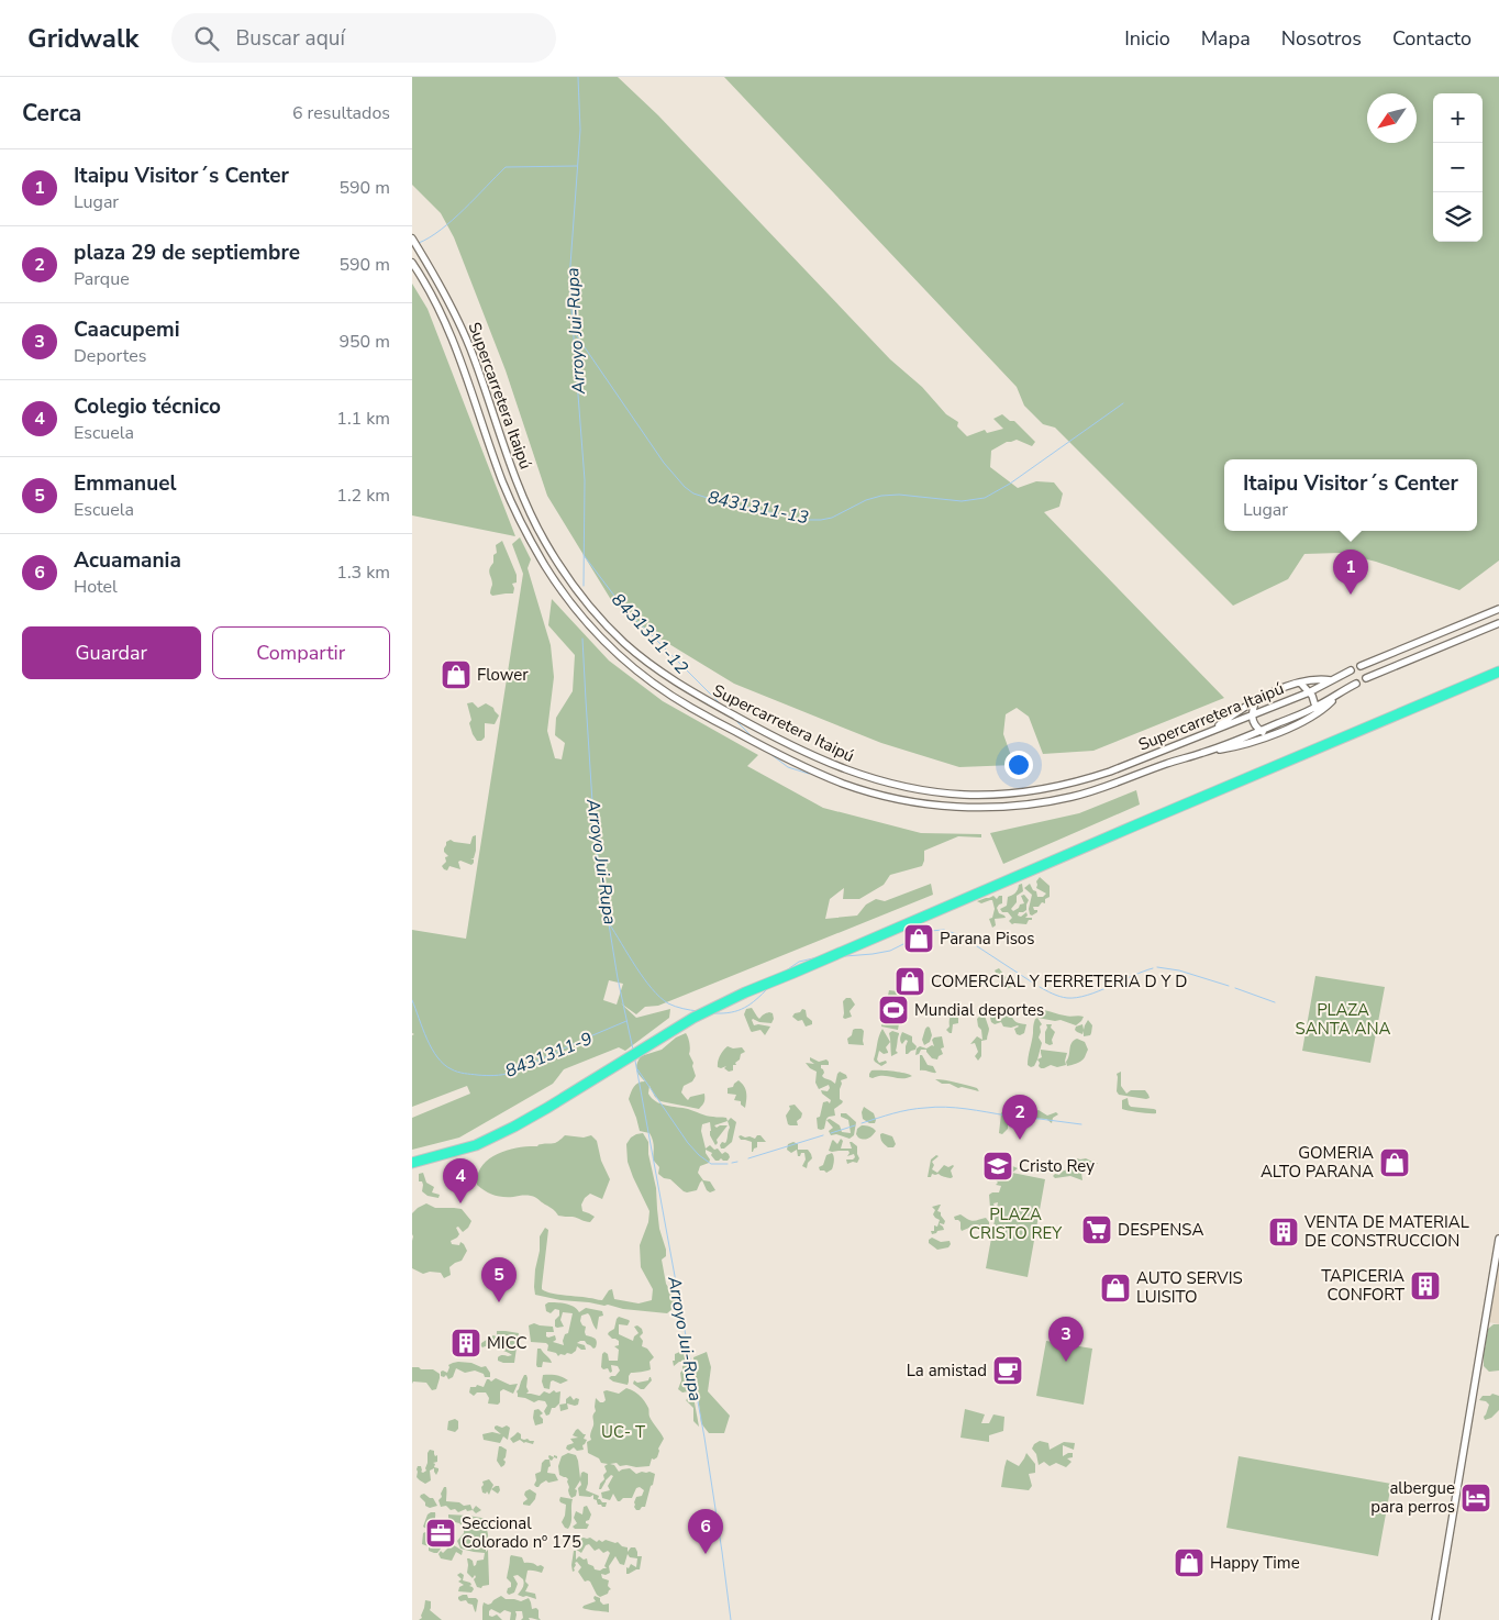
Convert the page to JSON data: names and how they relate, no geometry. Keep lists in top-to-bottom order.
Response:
{
  "streets": {
    "street": ["Supercarretera Itaipú"]
  },
  "water": [
    "Arroyo Jui-Rupa",
    "8431311-13",
    "8431311-12",
    "8431311-9"
  ],
  "parks": ["PLAZA SANTA ANA", "PLAZA CRISTO REY", "UC- T"],
  "places": {
    "shop": [
      "Flower",
      "Parana Pisos",
      "COMERCIAL Y FERRETERIA D Y D",
      "GOMERIA ALTO PARANA",
      "AUTO SERVIS LUISITO",
      "Happy Time"
    ],
    "sports": ["Mundial deportes"],
    "school or university": ["Cristo Rey"],
    "supermarket": ["DESPENSA"],
    "building": ["VENTA DE MATERIAL DE CONSTRUCCION", "TAPICERIA CONFORT", "MICC"],
    "cafe": ["La amistad"],
    "hotel": ["albergue para perros"],
    "office": ["Seccional Colorado nº 175"]
  },
  "north": "bottom left",
  "page": {
    "header": "Gridwalk",
    "search": "Buscar aquí",
    "nav": [
      "Inicio",
      "Mapa",
      "Nosotros",
      "Contacto"
    ],
    "heading": ["Cerca", "6 resultados"],
    "map_buttons": ["+", "−"],
    "list": [
      {
        "mark": "1",
        "name": "Itaipu Visitor´s Center",
        "note": "Lugar",
        "value": "590 m"
      },
      {
        "mark": "2",
        "name": "plaza 29 de septiembre",
        "note": "Parque",
        "value": "590 m"
      },
      {
        "mark": "3",
        "name": "Caacupemi",
        "note": "Deportes",
        "value": "950 m"
      },
      {
        "mark": "4",
        "name": "Colegio técnico",
        "note": "Escuela",
        "value": "1.1 km"
      },
      {
        "mark": "5",
        "name": "Emmanuel",
        "note": "Escuela",
        "value": "1.2 km"
      },
      {
        "mark": "6",
        "name": "Acuamania",
        "note": "Hotel",
        "value": "1.3 km"
      }
    ],
    "popup": ["Itaipu Visitor´s Center", "Lugar"],
    "pins": [
      "1",
      "2",
      "4",
      "5",
      "3",
      "6"
    ],
    "buttons": ["Guardar", "Compartir"]
  }
}
